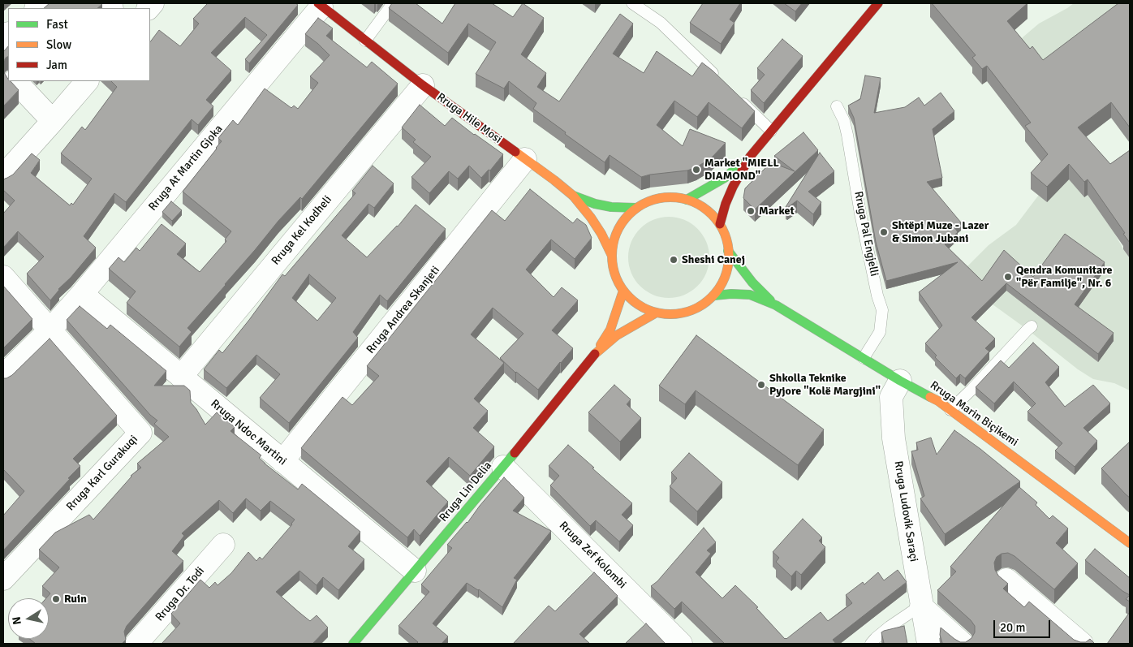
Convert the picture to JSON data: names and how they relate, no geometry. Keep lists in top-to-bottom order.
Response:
{
  "streets": {
    "main road": ["Rruga Hile Mosi", "Rruga Marin Biçikemi", "Rruga Lin Delia"],
    "street": [
      "Rruga At Martin Gjoka",
      "Rruga Kel Kodheli",
      "Rruga Andrea Skanjeti",
      "Rruga Ndoc Martini",
      "Rruga Karl Gurakuqi",
      "Rruga Ludovik Saraçi",
      "Rruga Zef Kolombi",
      "Rruga Dr. Todi"
    ],
    "lane": ["Rruga Pal Engjelli"]
  },
  "crossings": [
    ["Rruga Hile Mosi", "Rruga At Martin Gjoka"],
    ["Rruga Hile Mosi", "Rruga Kel Kodheli"],
    ["Rruga Hile Mosi", "Rruga Andrea Skanjeti"],
    ["Rruga Hile Mosi", "Rruga Marin Biçikemi"],
    ["Rruga Hile Mosi", "Rruga Lin Delia"],
    ["Rruga At Martin Gjoka", "Rruga Ndoc Martini"],
    ["Rruga At Martin Gjoka", "Rruga Karl Gurakuqi"],
    ["Rruga Kel Kodheli", "Rruga Ndoc Martini"],
    ["Rruga Pal Engjelli", "Rruga Marin Biçikemi"],
    ["Rruga Andrea Skanjeti", "Rruga Ndoc Martini"],
    ["Rruga Marin Biçikemi", "Rruga Lin Delia"],
    ["Rruga Marin Biçikemi", "Rruga Ludovik Saraçi"],
    ["Rruga Ndoc Martini", "Rruga Lin Delia"],
    ["Rruga Lin Delia", "Rruga Zef Kolombi"]
  ],
  "places": [
    "Market \"MIELL DIAMOND\"",
    "Market",
    "Shtëpi Muze - Lazer & Simon Jubani",
    "Sheshi Canej",
    "Qendra Komunitare \"Për Familje\", Nr. 6",
    "Shkolla Teknike Pyjore \"Kolë Margjini\"",
    "Ruin"
  ],
  "legend": ["Fast", "Slow", "Jam"],
  "scale_bar": "20 m",
  "north": "left"
}
